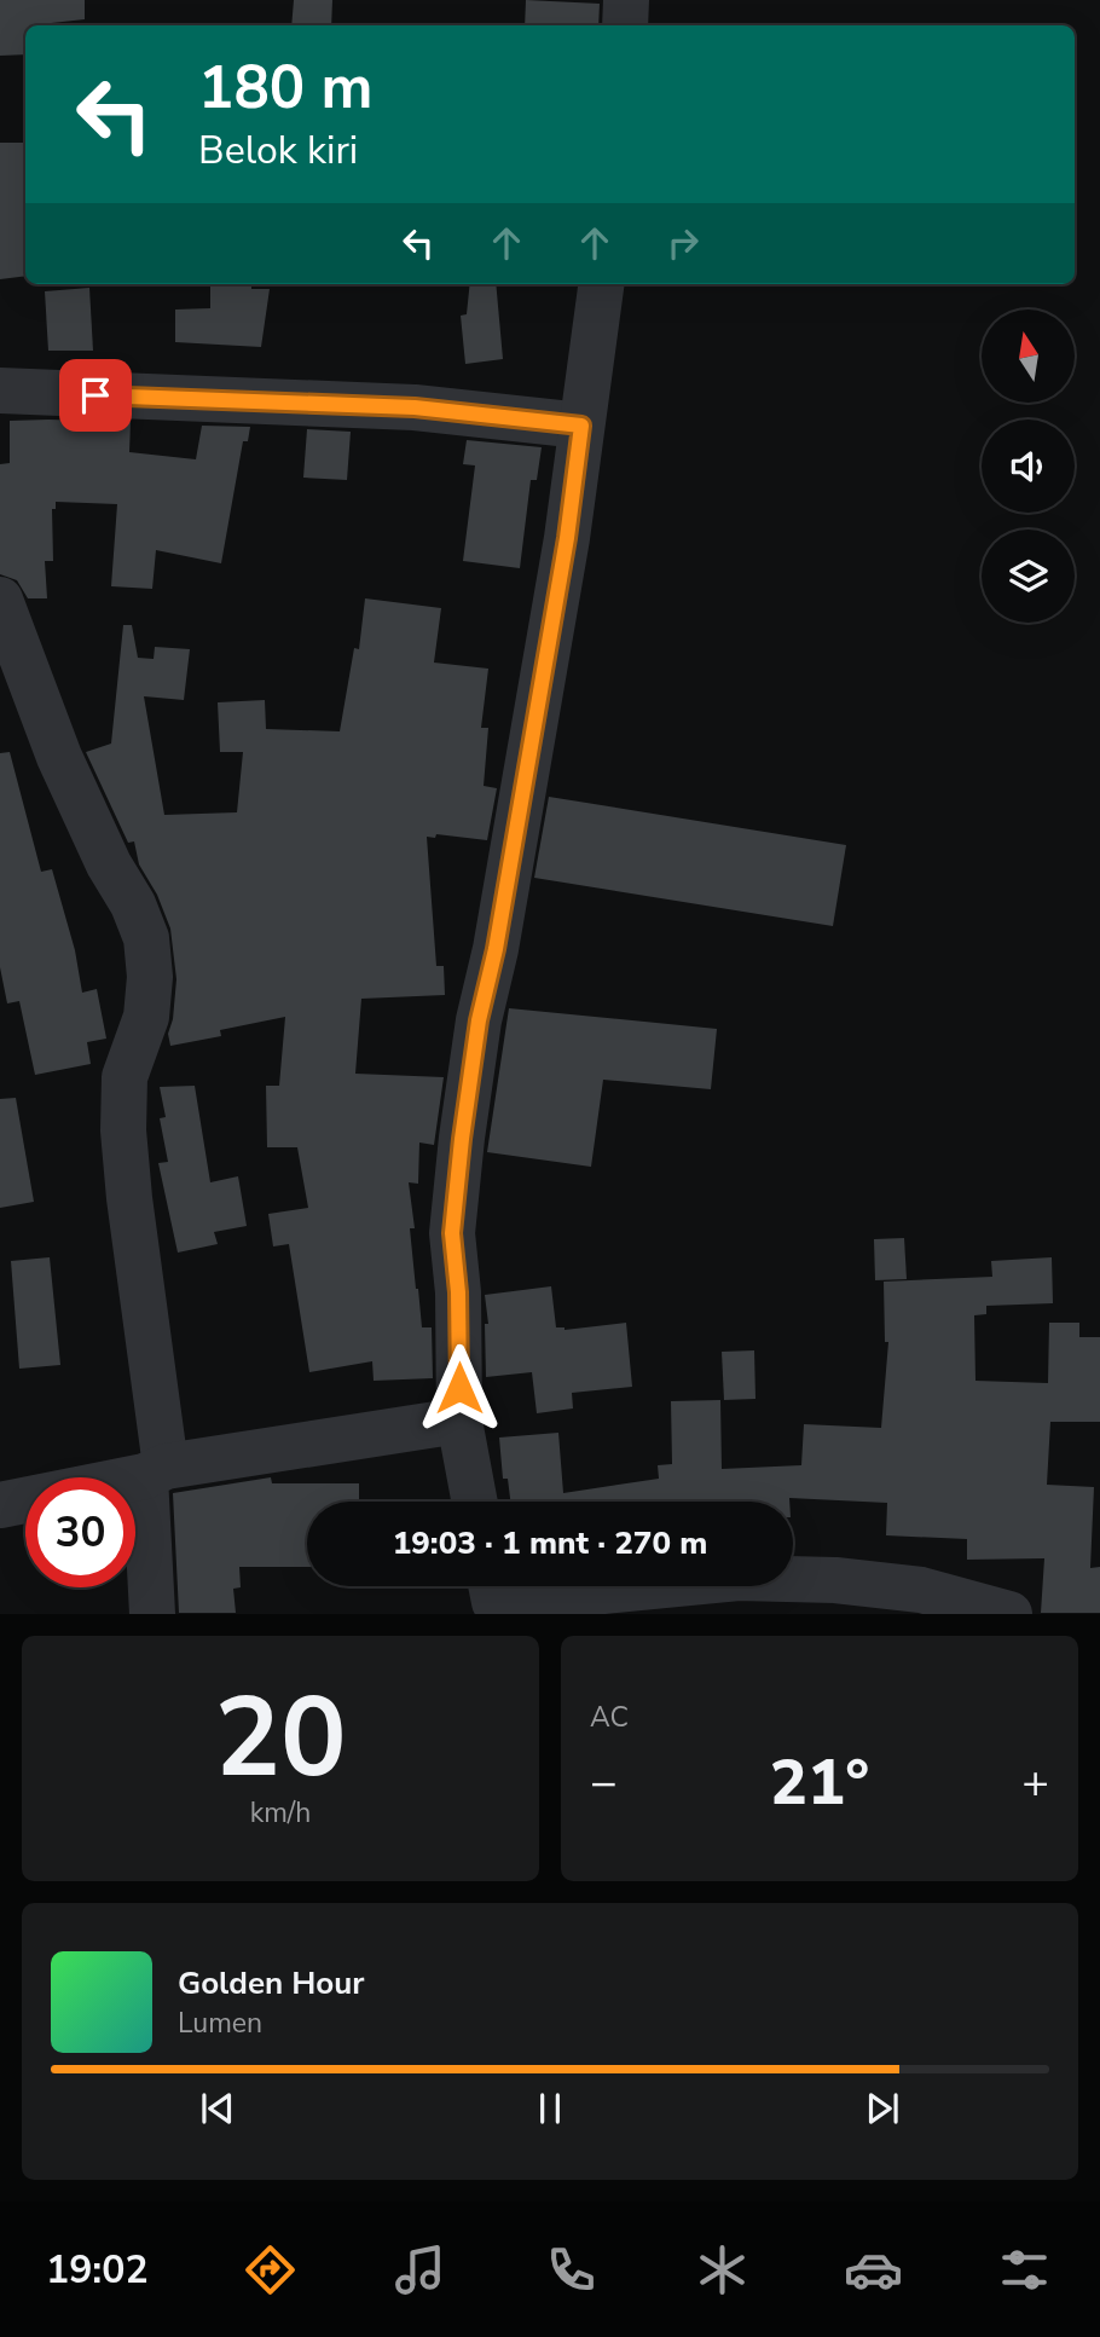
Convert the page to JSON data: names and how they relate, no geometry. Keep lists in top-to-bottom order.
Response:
{
  "north": "top",
  "page": {
    "turn": ["180 m", "Belok kiri"],
    "limit": "30",
    "trip": "19:03 · 1 mnt · 270 m",
    "tile": [
      ["20", "km/h"],
      "AC"
    ],
    "heat": ["−", "21°", "+"],
    "song": ["Golden Hour", "Lumen"],
    "tabs": "19:02"
  }
}
